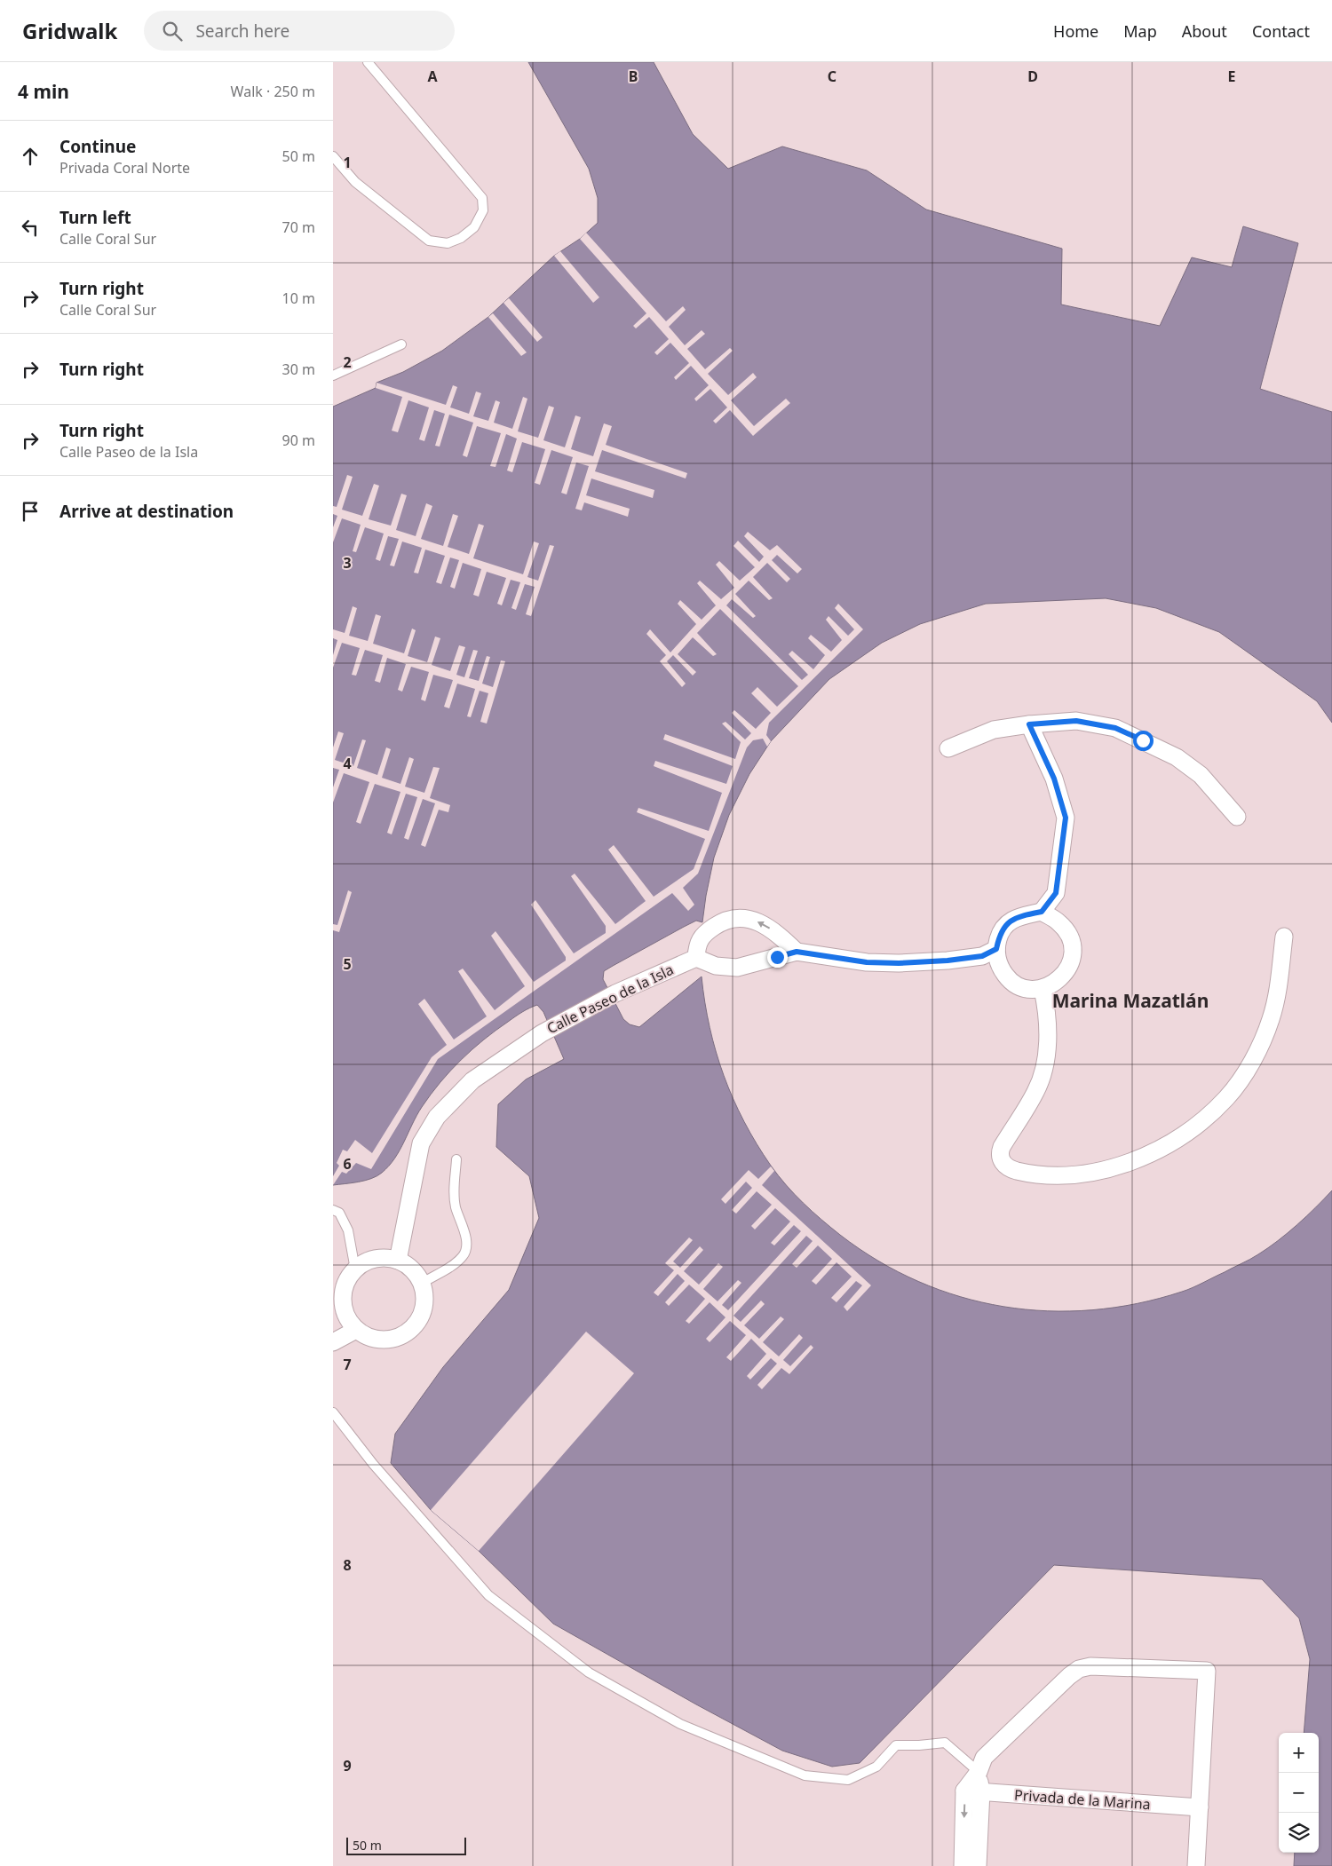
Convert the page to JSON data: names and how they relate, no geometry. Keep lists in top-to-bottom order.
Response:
{
  "streets": {
    "street": ["Calle Paseo de la Isla", "Privada de la Marina"]
  },
  "districts": ["Marina Mazatlán"],
  "scale_bar": "50 m",
  "page": {
    "header": "Gridwalk",
    "search": "Search here",
    "nav": [
      "Home",
      "Map",
      "About",
      "Contact"
    ],
    "heading": ["4 min", "Walk · 250 m"],
    "list": [
      ["Continue", "Privada Coral Norte", "50 m"],
      ["Turn left", "Calle Coral Sur", "70 m"],
      ["Turn right", "Calle Coral Sur", "10 m"],
      ["Turn right", "30 m"],
      ["Turn right", "Calle Paseo de la Isla", "90 m"],
      "Arrive at destination"
    ],
    "map_buttons": ["+", "−"],
    "scale": "50 m"
  },
  "grid": {
    "columns": [
      "A",
      "B",
      "C",
      "D",
      "E"
    ],
    "rows": [
      "1",
      "2",
      "3",
      "4",
      "5",
      "6",
      "7",
      "8",
      "9"
    ]
  }
}
